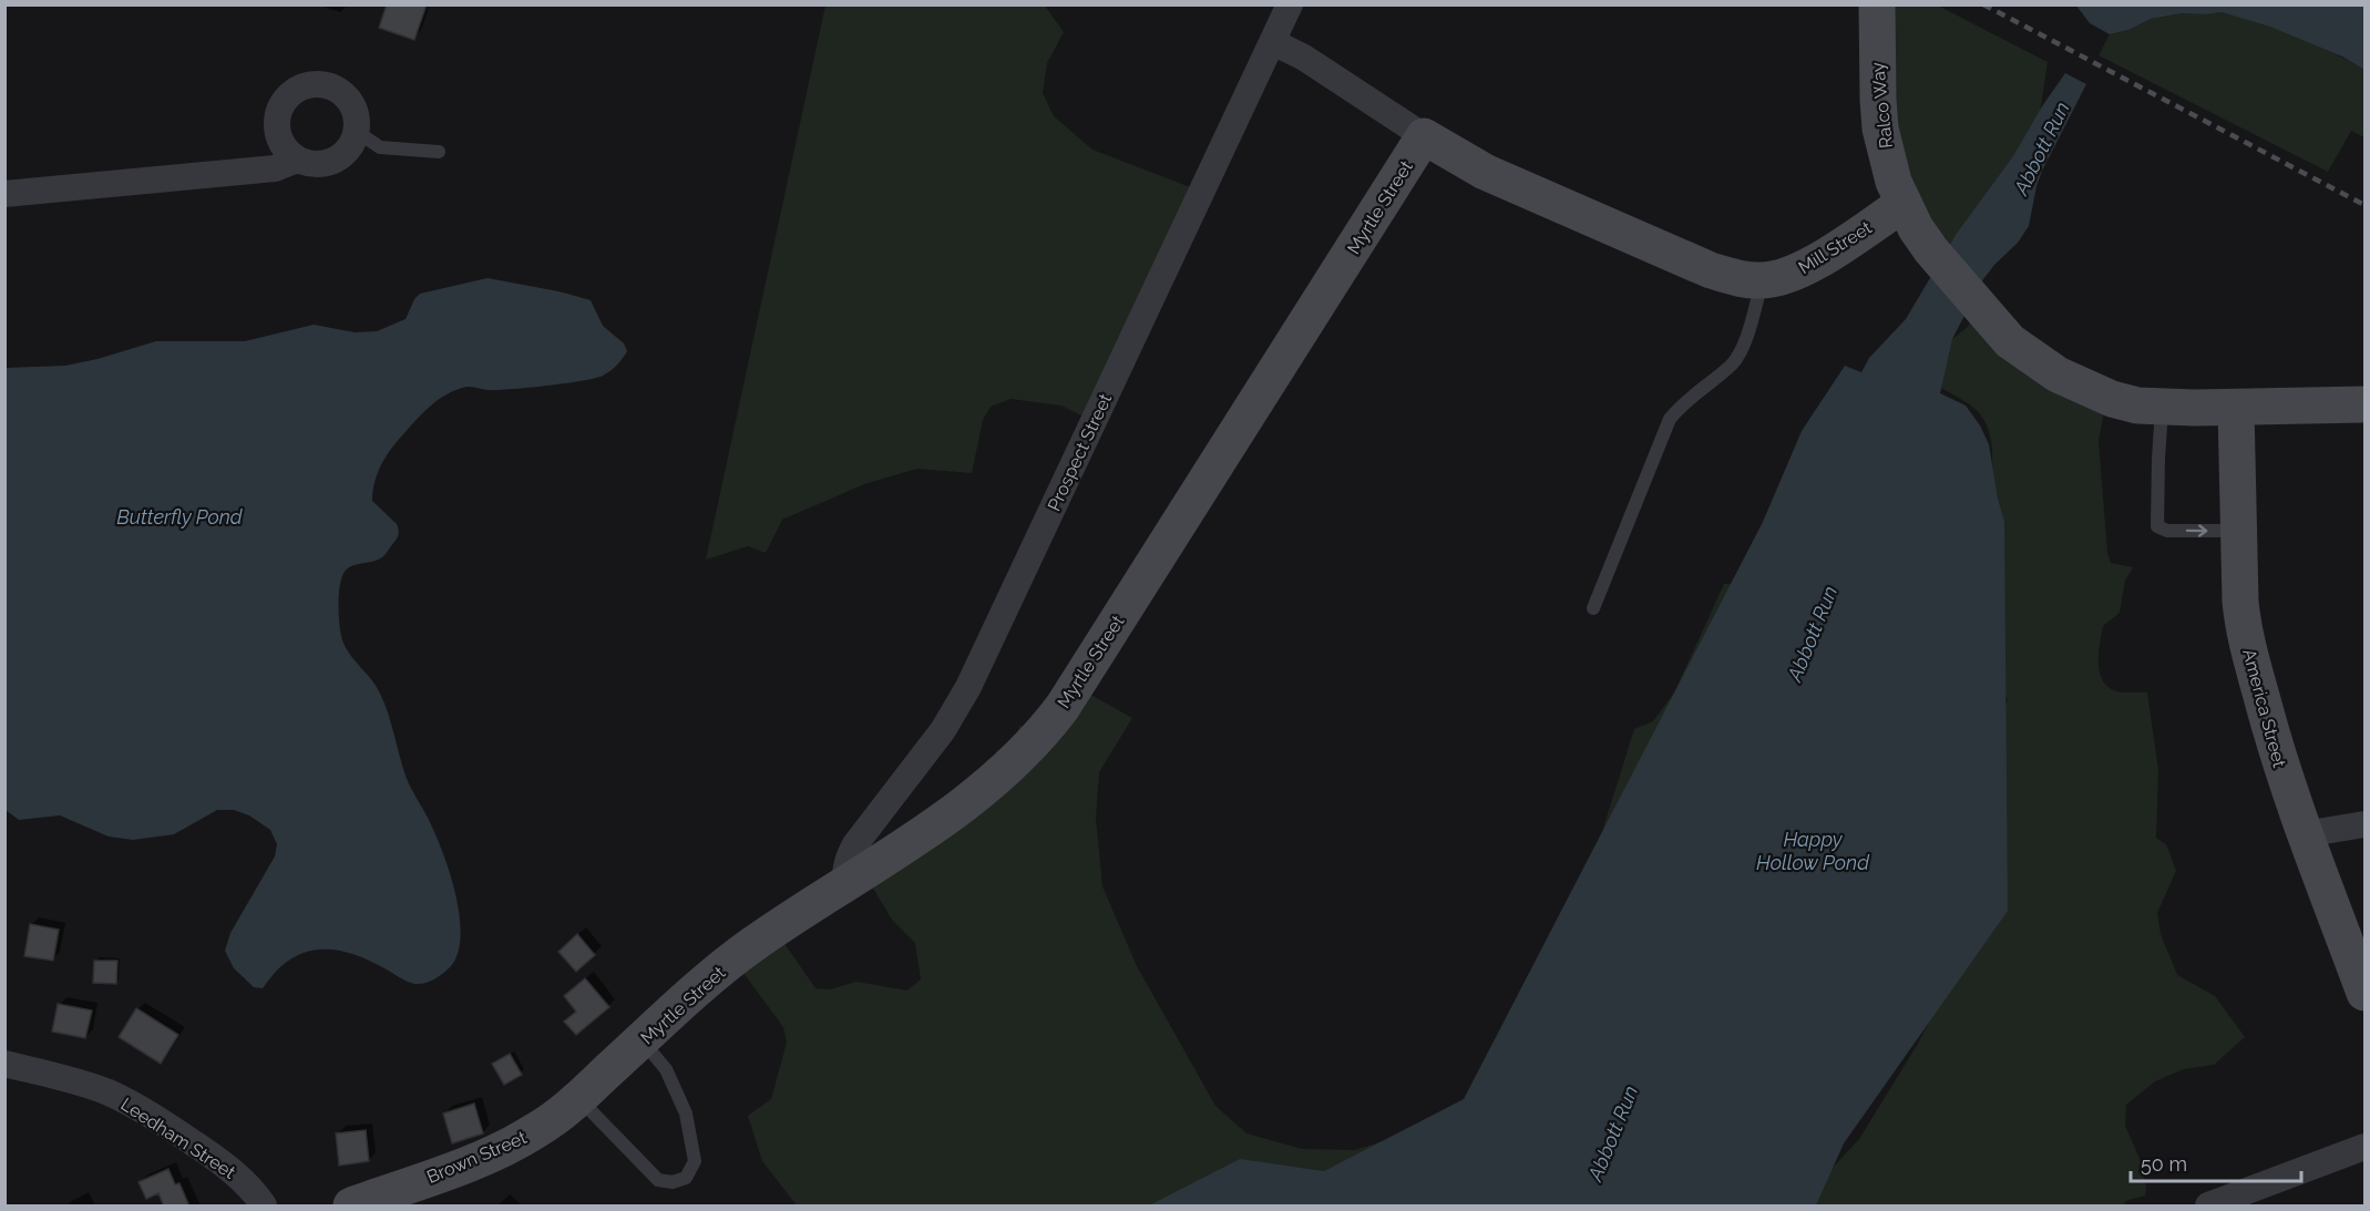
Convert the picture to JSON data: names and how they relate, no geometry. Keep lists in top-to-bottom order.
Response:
{
  "streets": {
    "street": [
      "Ralco Way",
      "Myrtle Street",
      "Mill Street",
      "Prospect Street",
      "America Street",
      "Leedham Street",
      "Brown Street"
    ]
  },
  "crossings": [
    ["Ralco Way", "Mill Street"],
    ["Myrtle Street", "Mill Street"],
    ["Myrtle Street", "Prospect Street"],
    ["Myrtle Street", "Brown Street"],
    ["Mill Street", "Prospect Street"]
  ],
  "water": ["Abbott Run", "Butterfly Pond", "Happy Hollow Pond"],
  "scale_bar": "50 m"
}
